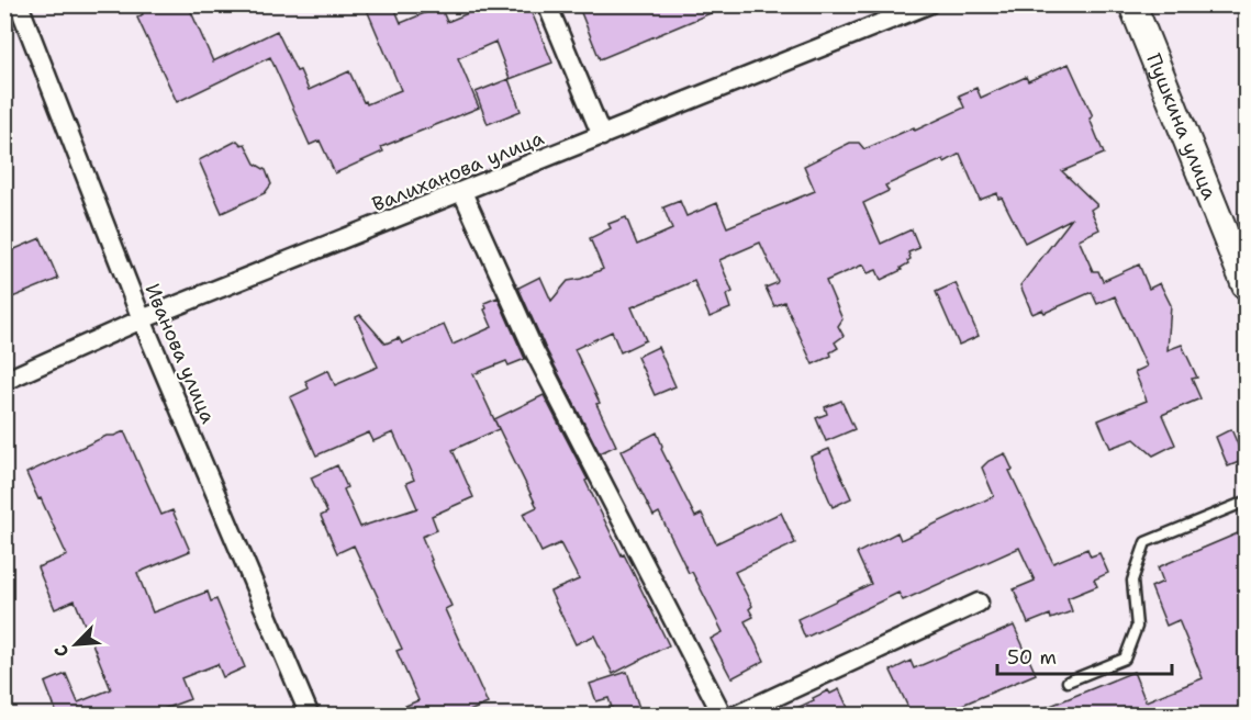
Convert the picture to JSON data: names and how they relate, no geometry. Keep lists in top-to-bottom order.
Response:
{
  "streets": {
    "street": ["Пушкина улица", "Валиханова улица", "Иванова улица"]
  },
  "crossings": [
    ["Валиханова улица", "Иванова улица"]
  ],
  "scale_bar": "50 m",
  "north": "bottom left"
}
